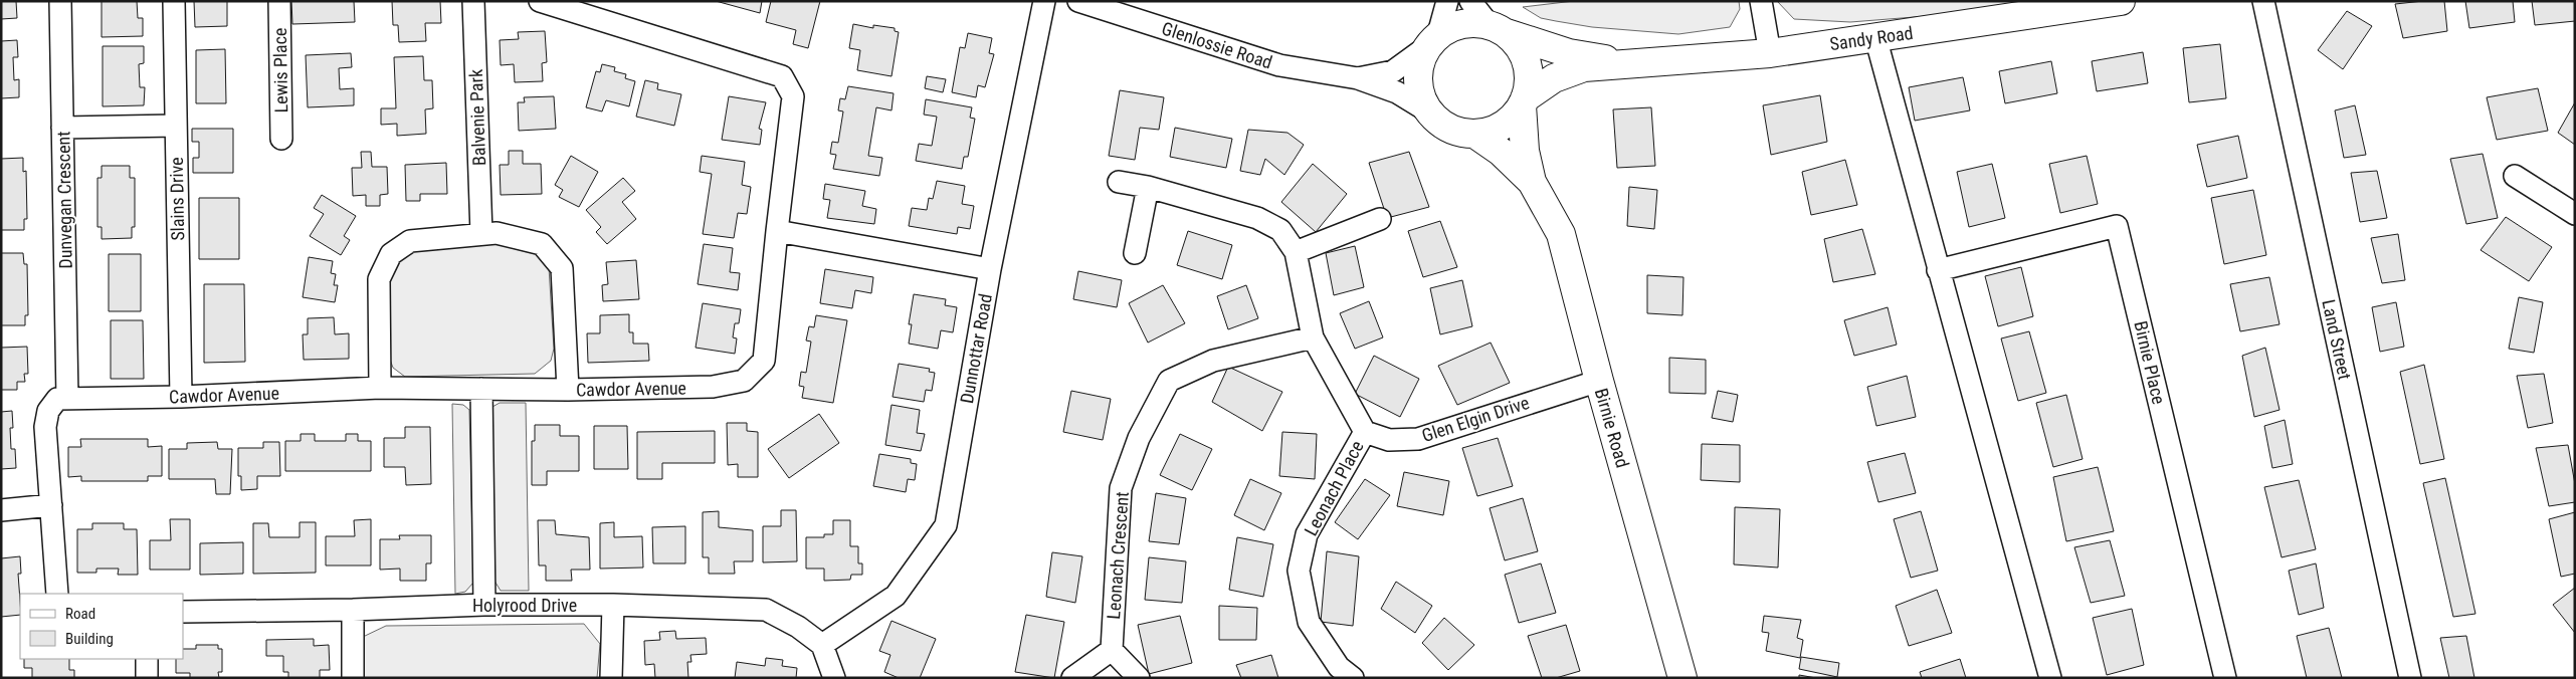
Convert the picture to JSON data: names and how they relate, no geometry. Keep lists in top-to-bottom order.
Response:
{
  "streets": {
    "street": [
      "Sandy Road",
      "Glenlossie Road",
      "Lewis Place",
      "Balvenie Park",
      "Slains Drive",
      "Dunvegan Crescent",
      "Land Street",
      "Dunnottar Road",
      "Birnie Place",
      "Cawdor Avenue",
      "Glen Elgin Drive",
      "Birnie Road",
      "Leonach Place",
      "Leonach Crescent",
      "Holyrood Drive"
    ]
  },
  "crossings": [
    ["Sandy Road", "Glenlossie Road"],
    ["Sandy Road", "Birnie Road"],
    ["Glenlossie Road", "Birnie Road"],
    ["Slains Drive", "Cawdor Avenue"],
    ["Dunvegan Crescent", "Cawdor Avenue"],
    ["Dunnottar Road", "Holyrood Drive"],
    ["Glen Elgin Drive", "Birnie Road"],
    ["Glen Elgin Drive", "Leonach Place"]
  ],
  "legend": ["Road", "Building"]
}
